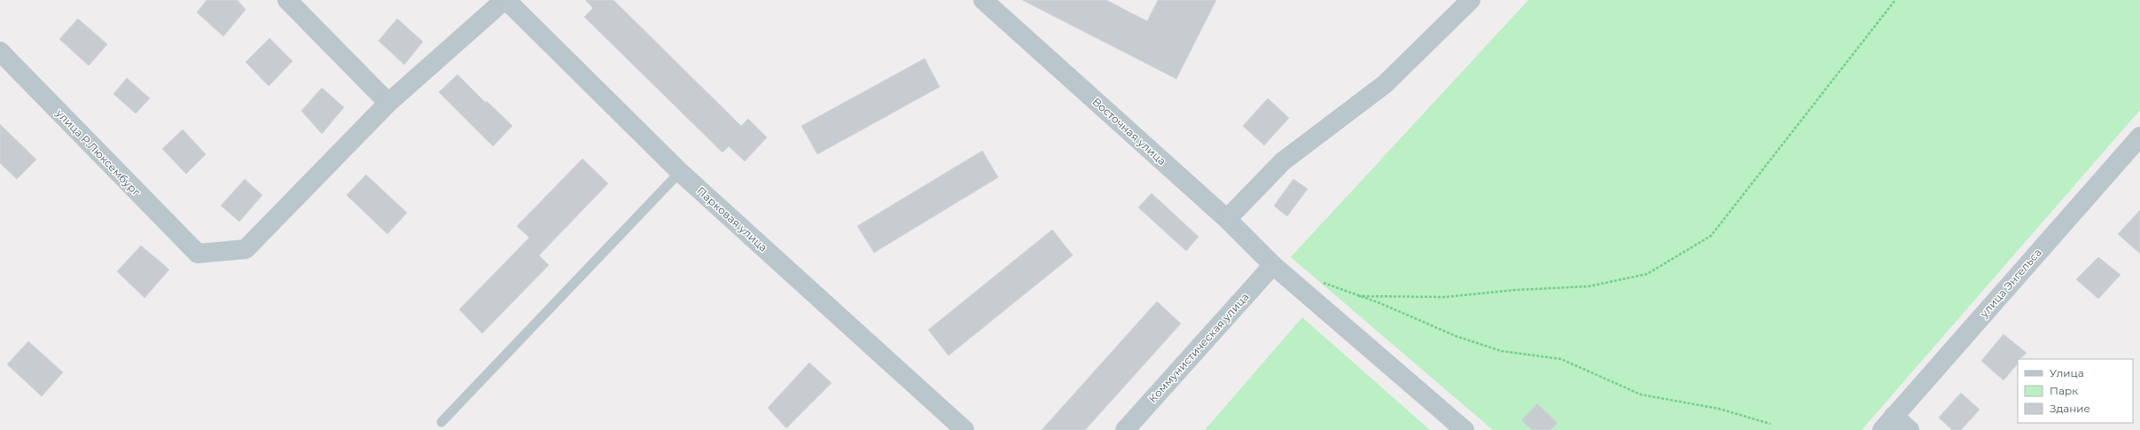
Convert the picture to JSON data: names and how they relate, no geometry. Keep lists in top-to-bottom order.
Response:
{
  "streets": {
    "street": [
      "Восточная улица",
      "улица Р.Люксембург",
      "Парковая улица",
      "улица Энгельса",
      "Коммунистическая улица"
    ]
  },
  "crossings": [
    ["Восточная улица", "Коммунистическая улица"]
  ],
  "legend": ["Улица", "Парк", "Здание"]
}
